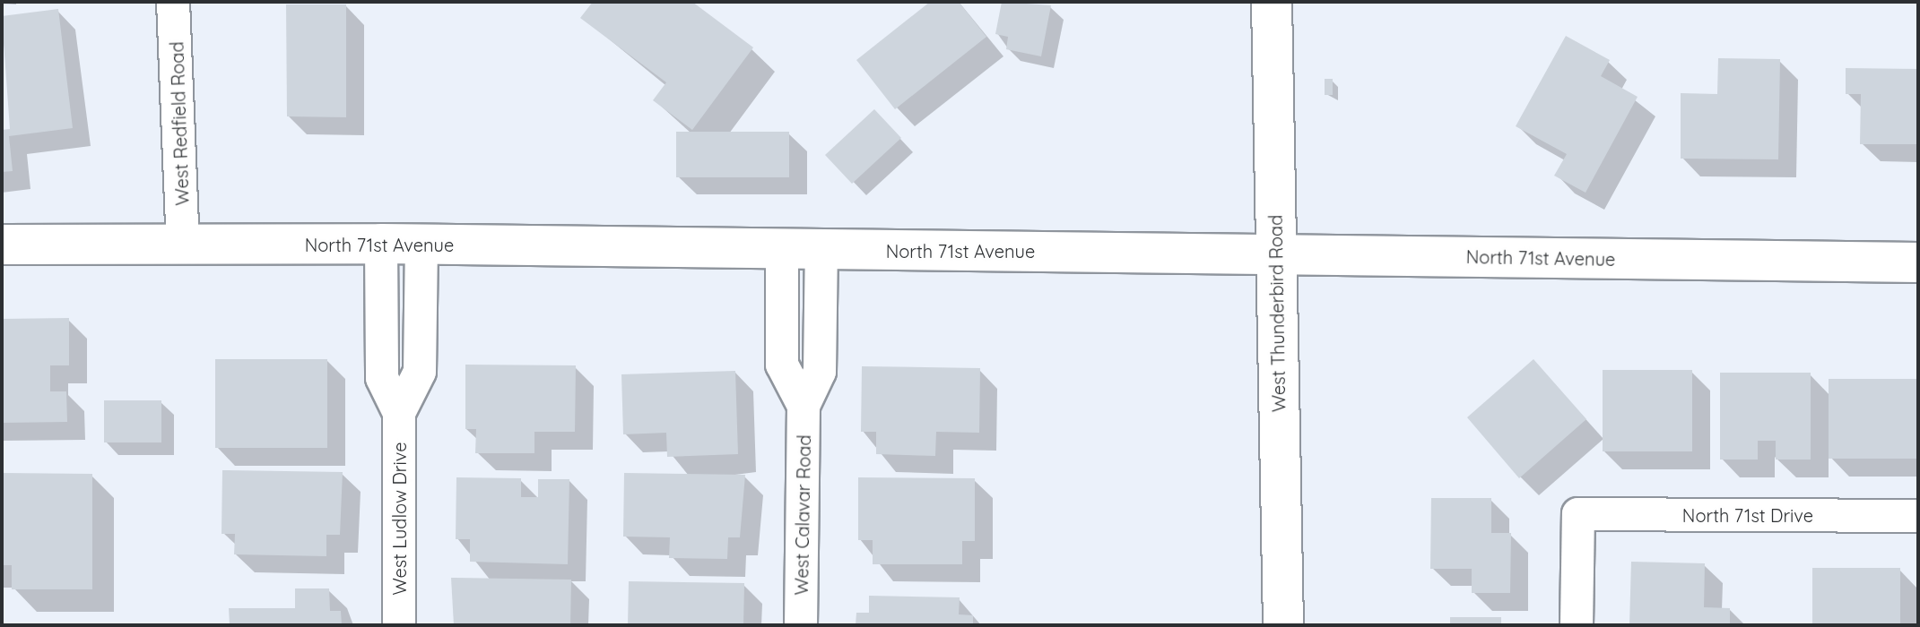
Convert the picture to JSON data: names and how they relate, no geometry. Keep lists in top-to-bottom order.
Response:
{
  "streets": {
    "street": [
      "West Redfield Road",
      "North 71st Avenue",
      "West Thunderbird Road",
      "West Calavar Road",
      "North 71st Drive",
      "West Ludlow Drive"
    ]
  },
  "crossings": [
    ["West Redfield Road", "North 71st Avenue"],
    ["North 71st Avenue", "West Thunderbird Road"],
    ["North 71st Avenue", "West Calavar Road"],
    ["North 71st Avenue", "West Ludlow Drive"]
  ]
}
